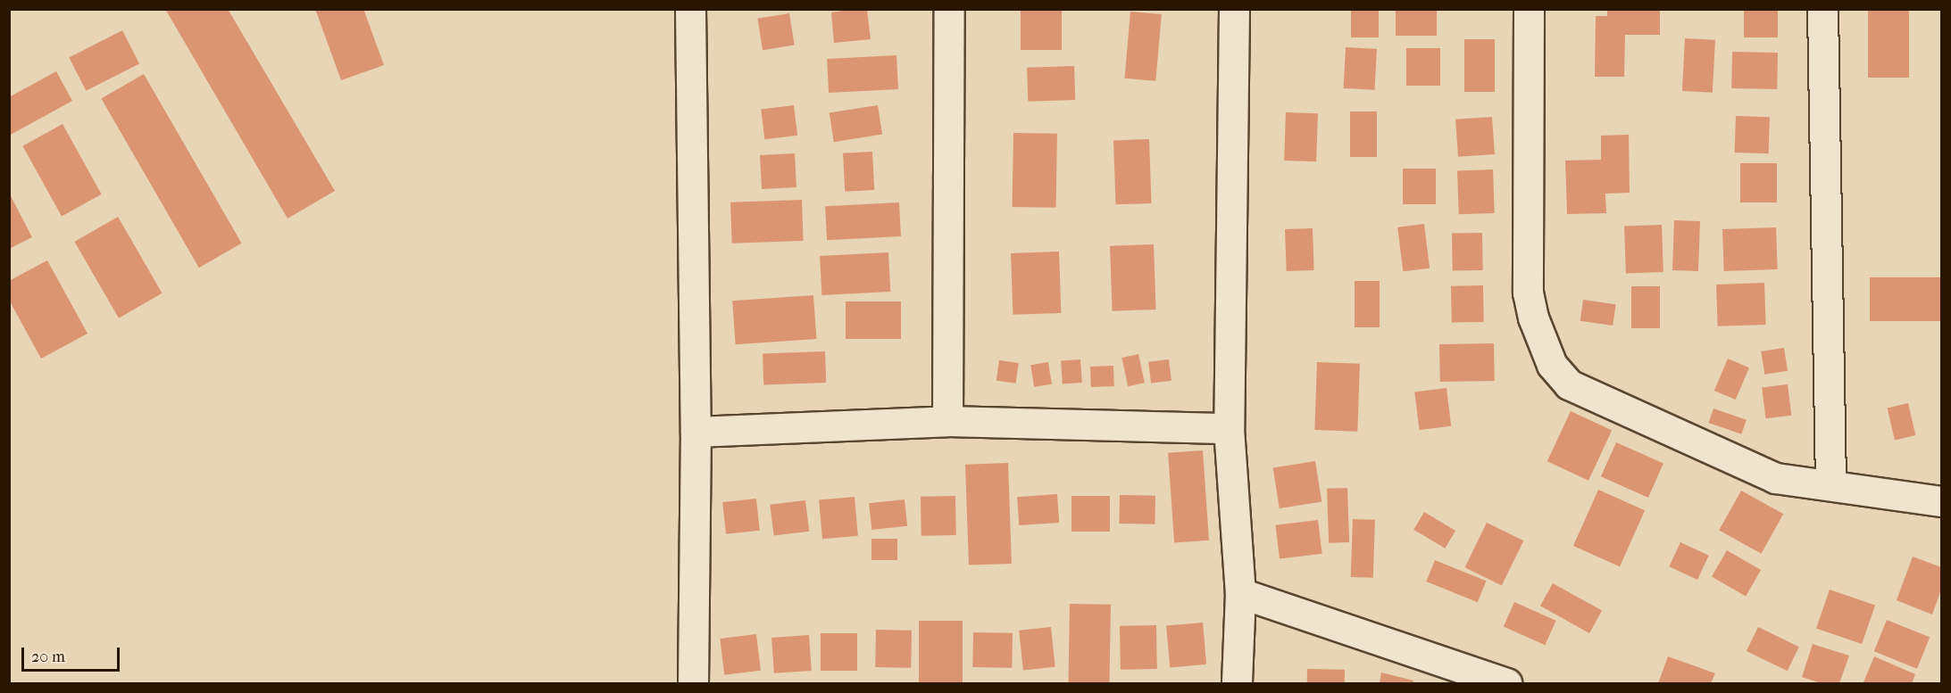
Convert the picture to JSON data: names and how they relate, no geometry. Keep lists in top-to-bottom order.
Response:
{
  "scale_bar": "20 m"
}
